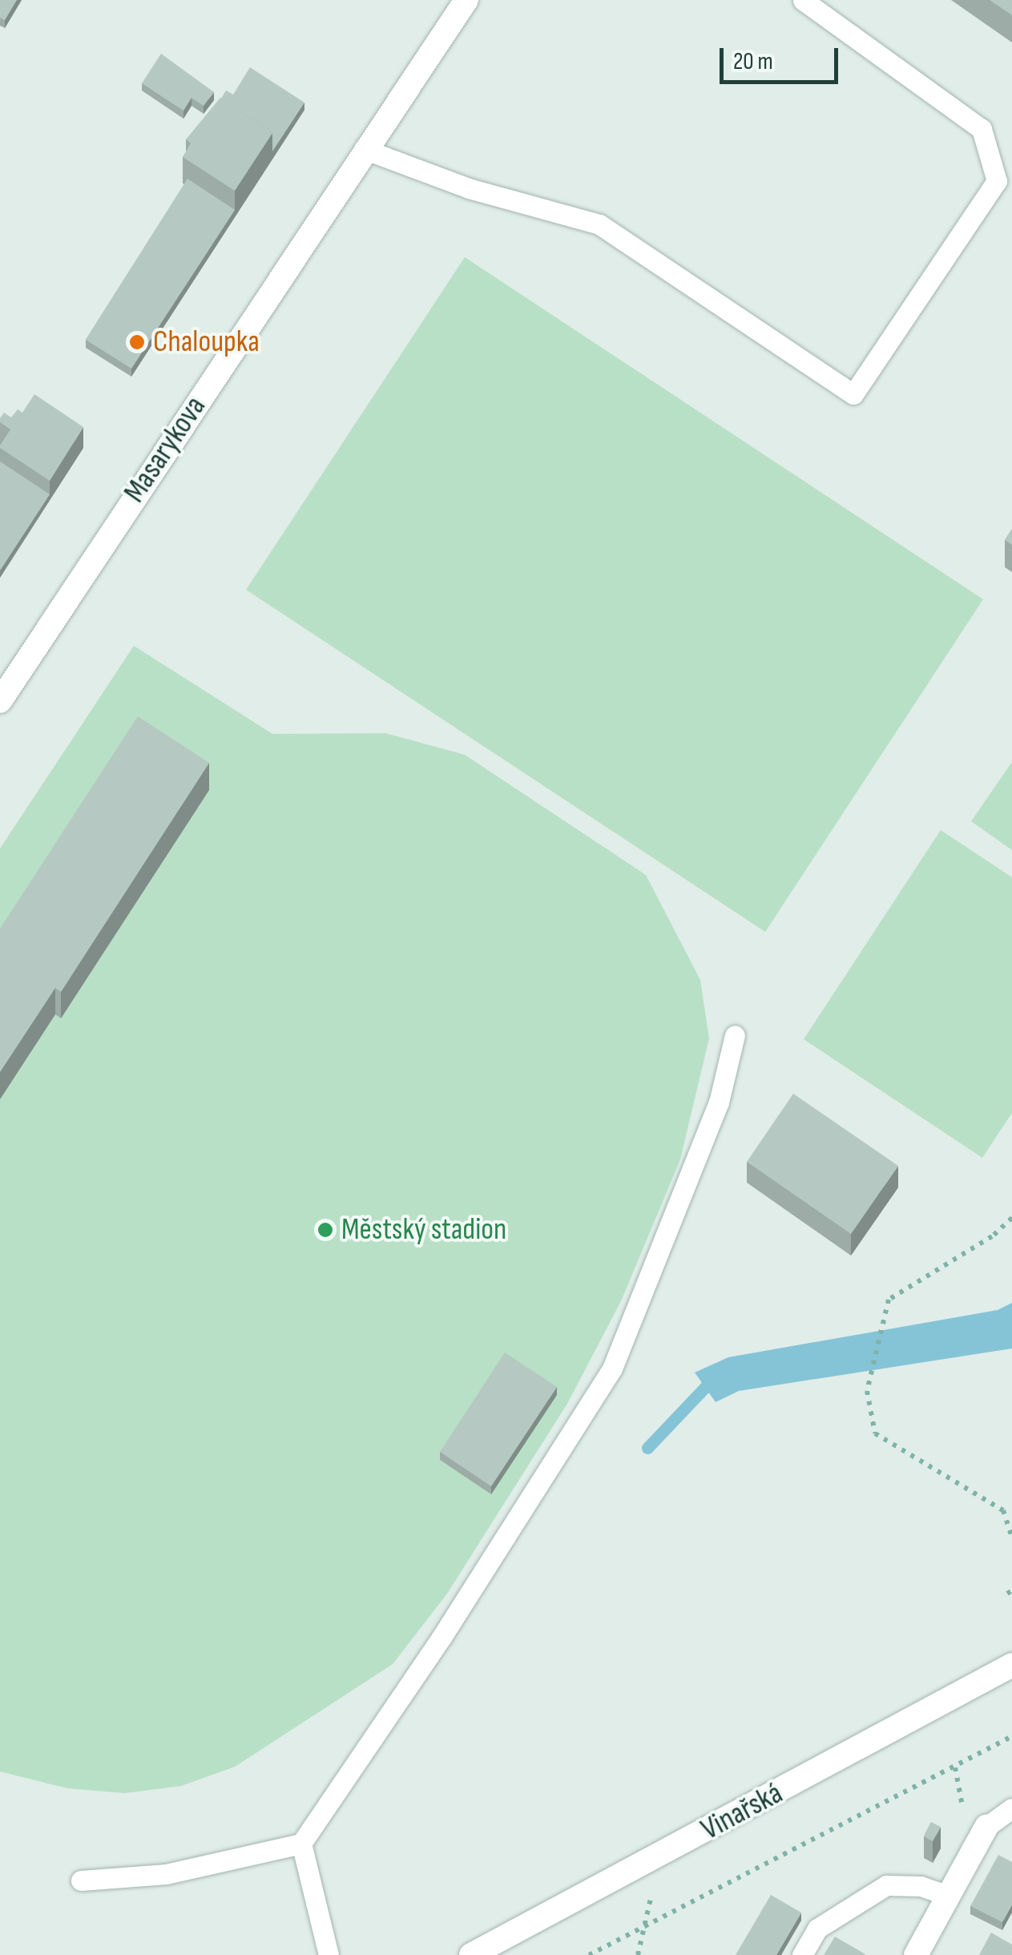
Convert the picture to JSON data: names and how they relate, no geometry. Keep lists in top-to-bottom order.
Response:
{
  "streets": {
    "street": ["Masarykova", "Vinařská"]
  },
  "places": ["Chaloupka", "Městský stadion"],
  "scale_bar": "20 m"
}
